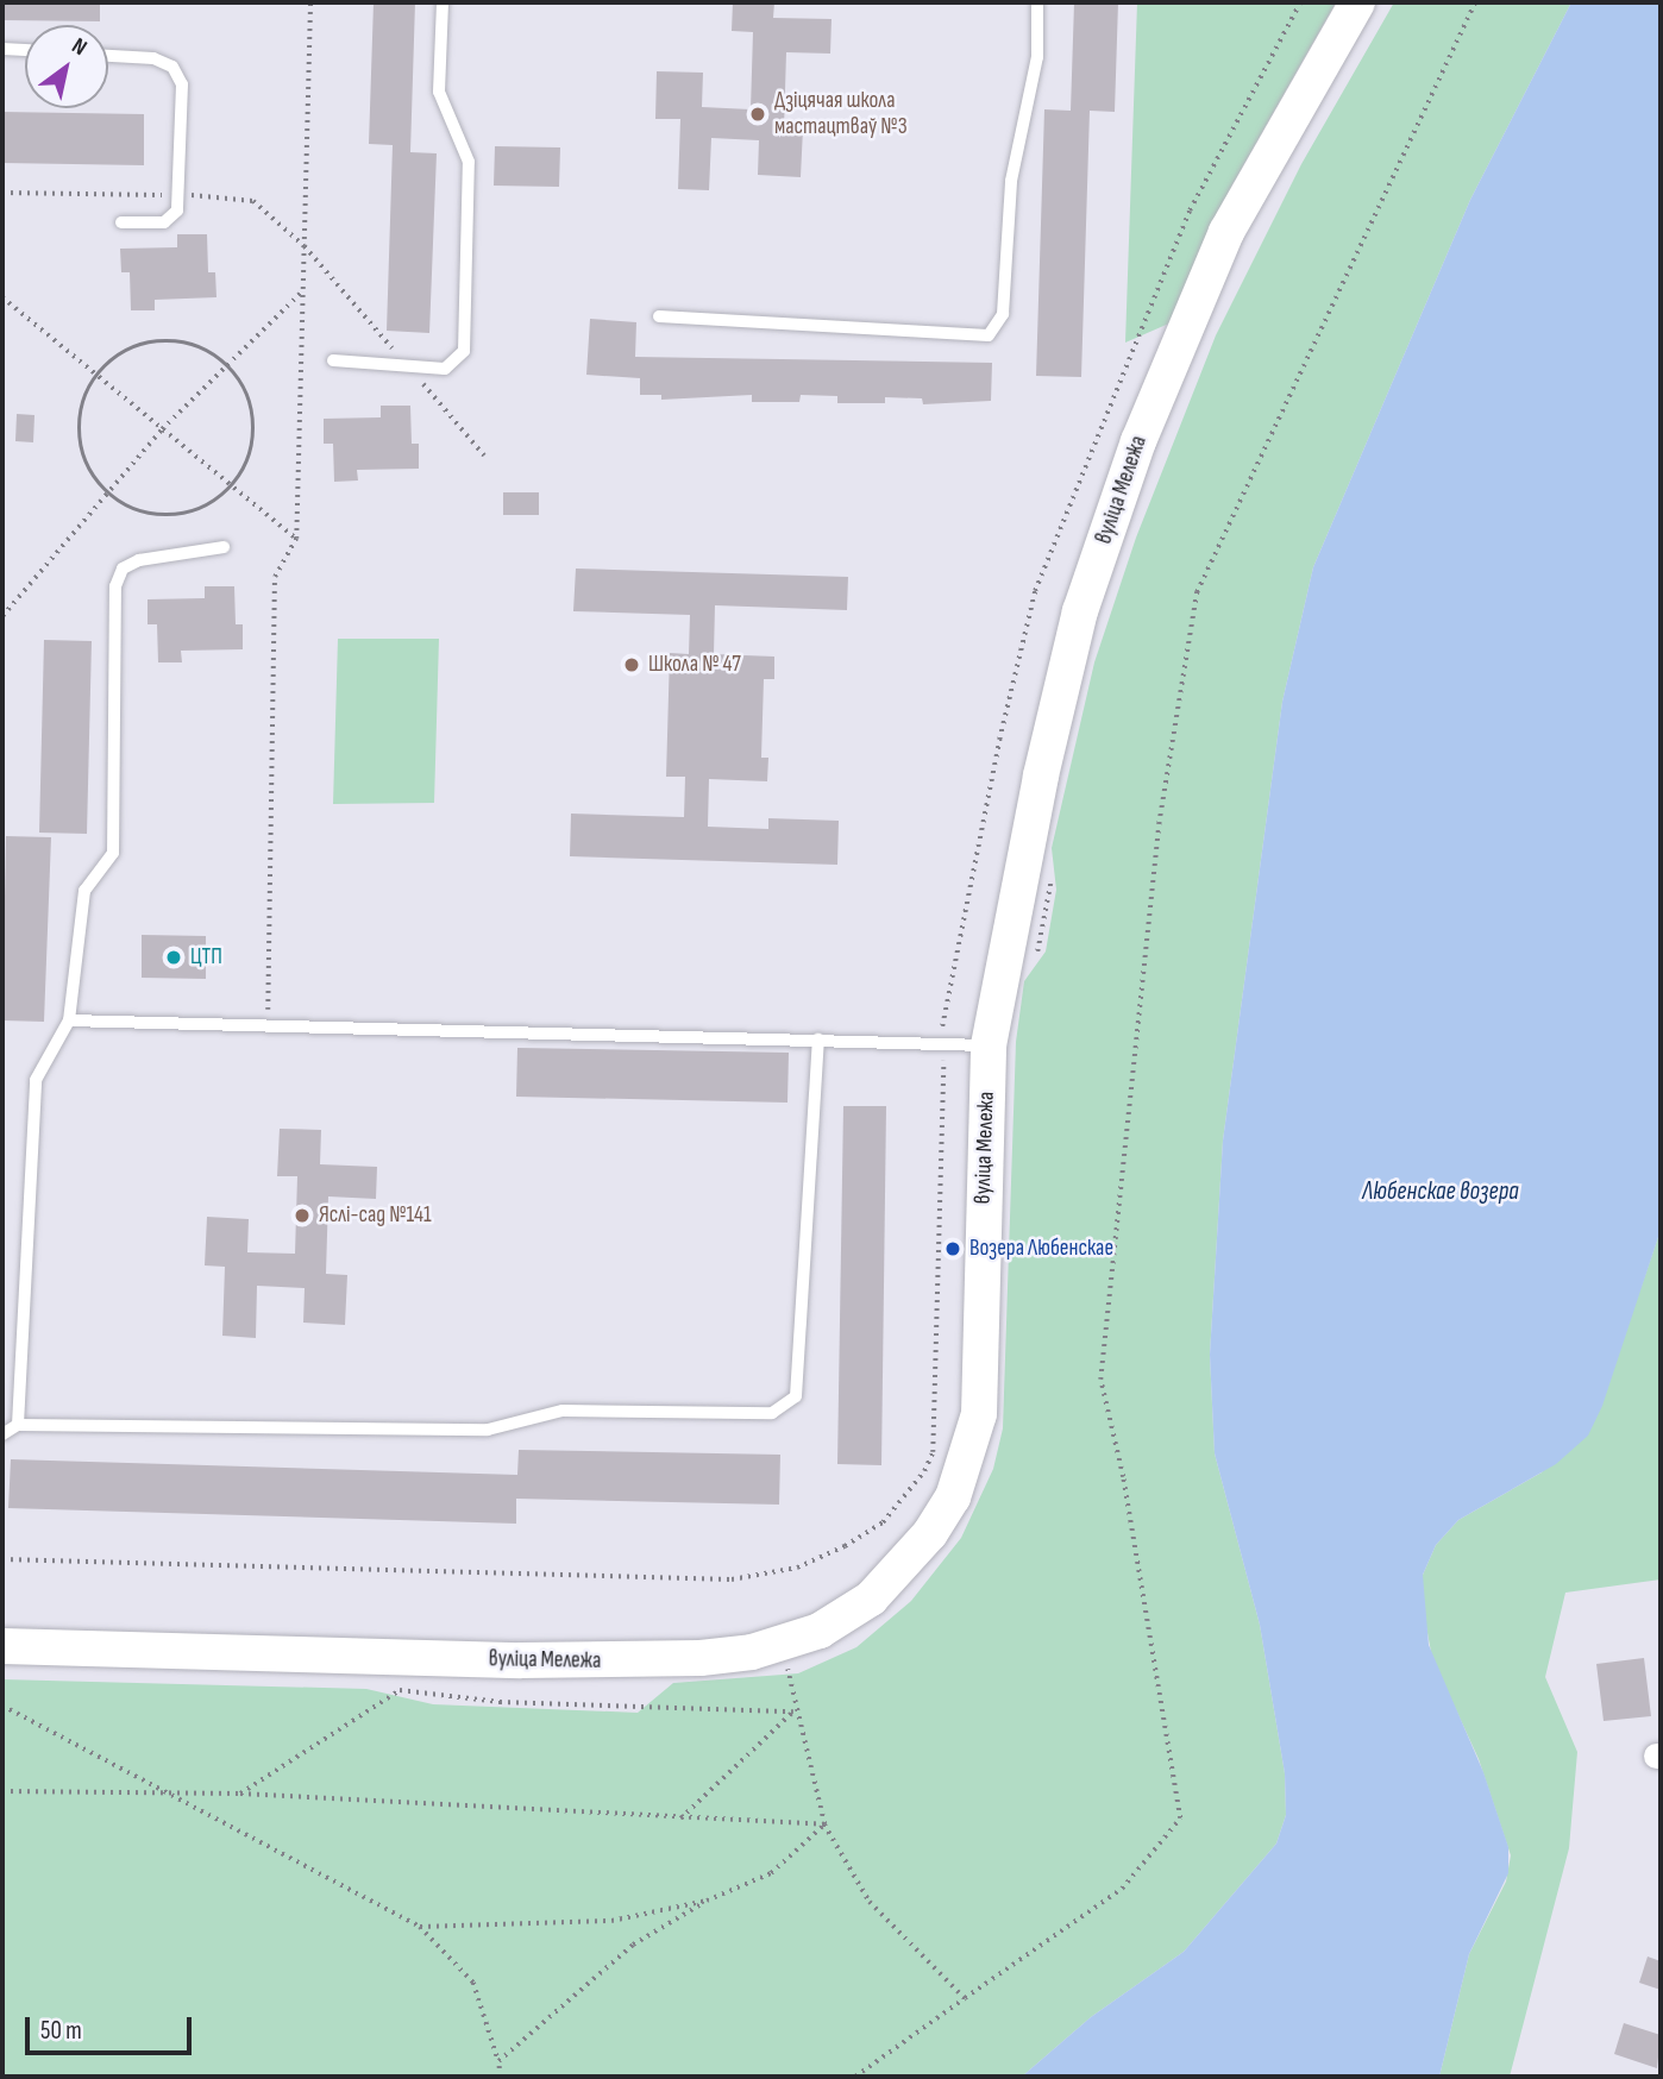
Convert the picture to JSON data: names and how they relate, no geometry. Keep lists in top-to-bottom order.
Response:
{
  "streets": {
    "main road": ["вуліца Мележа"]
  },
  "water": ["Любенскае возера"],
  "places": [
    "Дзіцячая школа мастацтваў №3",
    "Школа № 47",
    "ЦТП",
    "Яслі-сад №141",
    "Возера Любенскае"
  ],
  "scale_bar": "50 m",
  "north": "top right"
}
